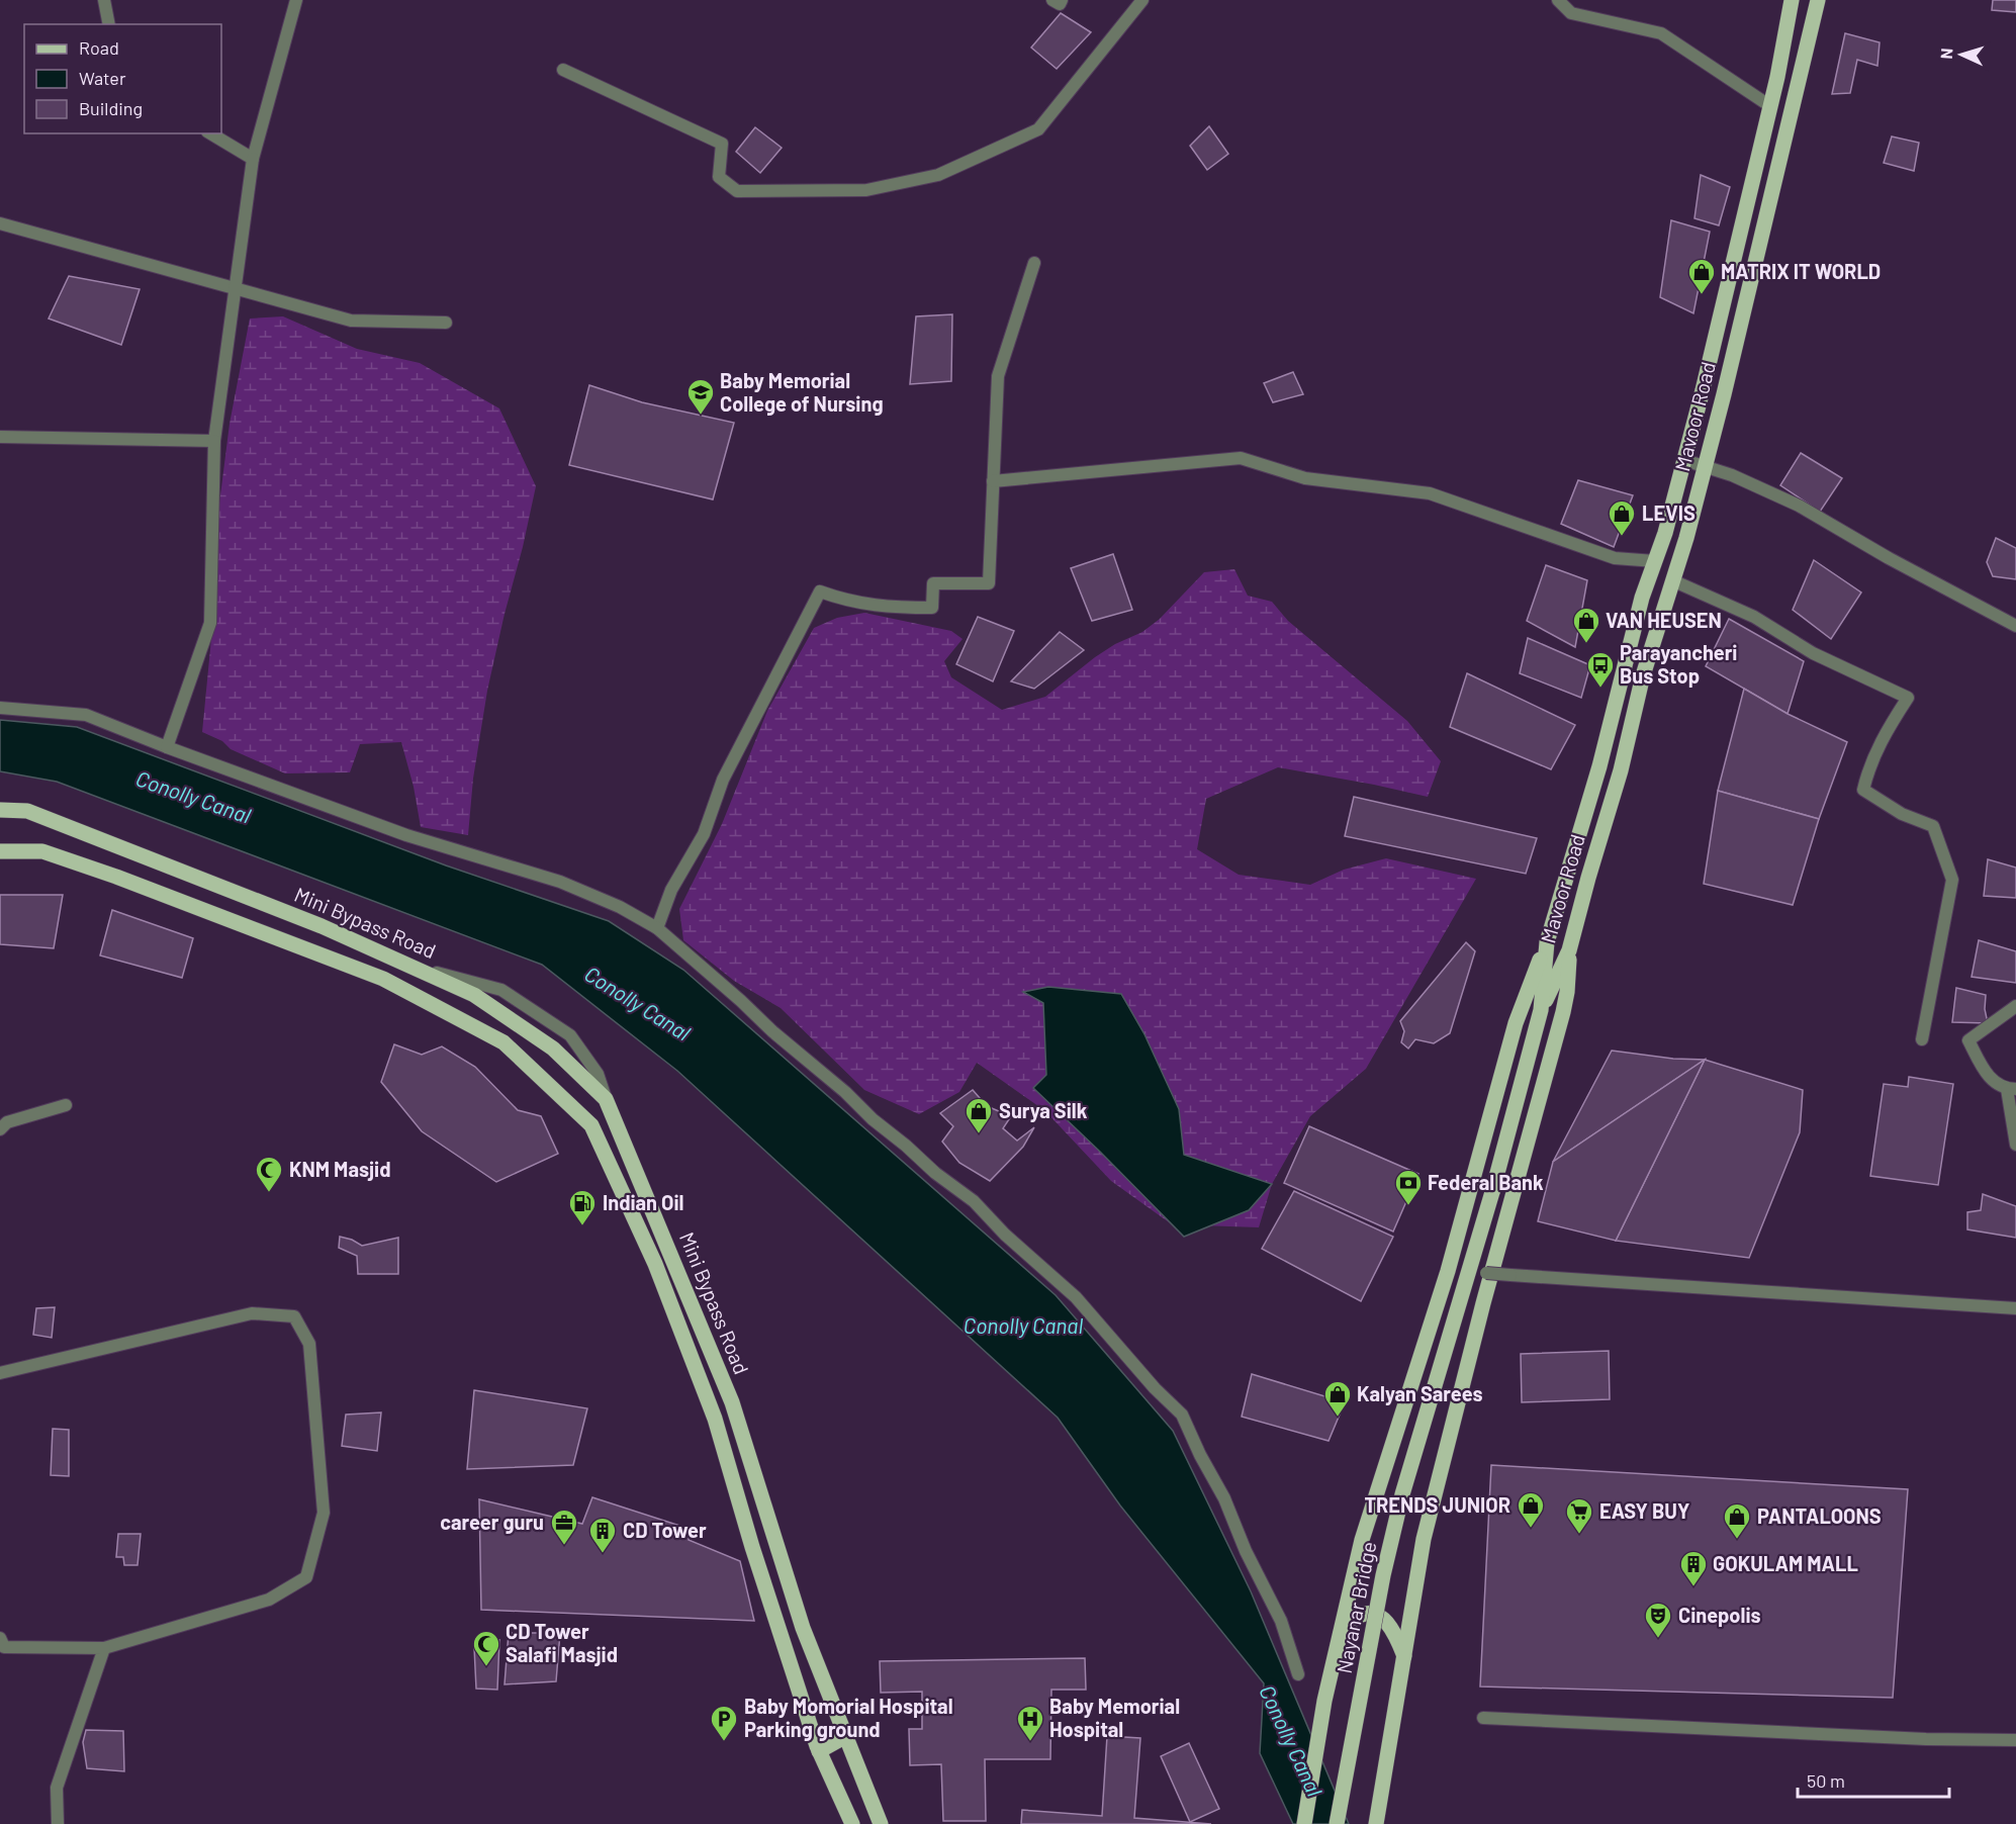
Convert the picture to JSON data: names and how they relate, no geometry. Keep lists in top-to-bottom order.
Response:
{
  "streets": {
    "main road": ["Mavoor Road", "Mini Bypass Road", "Nayanar Bridge"]
  },
  "crossings": [
    ["Mavoor Road", "Nayanar Bridge"]
  ],
  "water": ["Conolly Canal"],
  "places": {
    "shop": [
      "MATRIX IT WORLD",
      "LEVIS",
      "VAN HEUSEN",
      "Surya Silk",
      "Kalyan Sarees",
      "TRENDS JUNIOR",
      "PANTALOONS"
    ],
    "school or university": ["Baby Memorial College of Nursing"],
    "bus stop": ["Parayancheri Bus Stop"],
    "mosque": ["KNM Masjid", "CD Tower Salafi Masjid"],
    "bank": ["Federal Bank"],
    "fuel station": ["Indian Oil"],
    "supermarket": ["EASY BUY"],
    "office": ["career guru"],
    "building": ["CD Tower", "GOKULAM MALL"],
    "theatre": ["Cinepolis"],
    "parking": ["Baby Momorial Hospital Parking ground"],
    "hospital": ["Baby Memorial Hospital"]
  },
  "legend": ["Road", "Water", "Building"],
  "scale_bar": "50 m",
  "north": "left"
}
